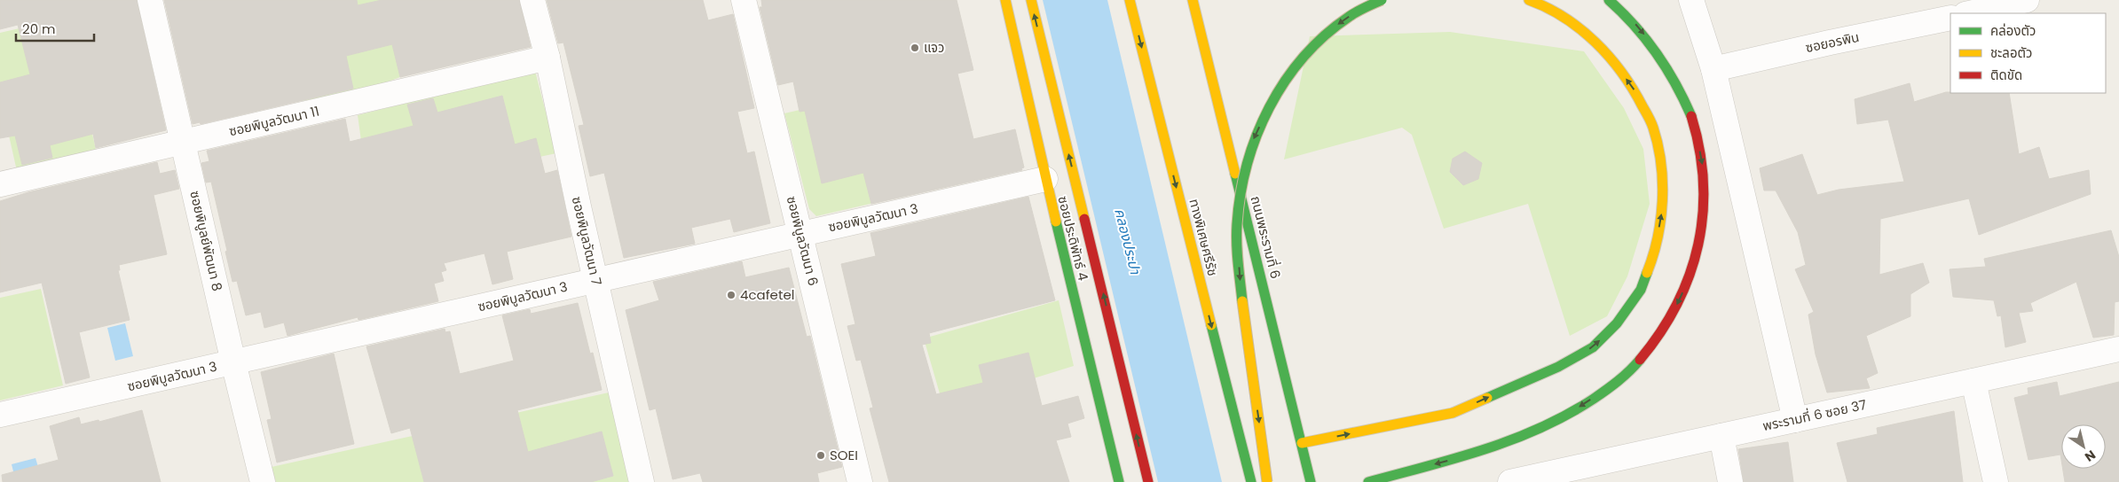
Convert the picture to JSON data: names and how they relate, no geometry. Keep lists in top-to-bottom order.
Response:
{
  "streets": {
    "main road": ["ทางพิเศษศรีรัช", "ถนนพระรามที่ 6", "ซอยประดิพัทธ์ 4"],
    "street": [
      "ซอยอรพิน",
      "ซอยพิบูลวัฒนา 11",
      "ซอยพิบูลวัฒนา 3",
      "ซอยพิบูลย์พัฒนา 8",
      "ซอยพิบูลวัฒนา 7",
      "ซอยพิบูลวัฒนา 6",
      "พระรามที่ 6 ซอย 37"
    ]
  },
  "crossings": [
    ["ซอยพิบูลวัฒนา 11", "ซอยพิบูลย์พัฒนา 8"],
    ["ซอยพิบูลวัฒนา 11", "ซอยพิบูลวัฒนา 7"],
    ["ซอยพิบูลวัฒนา 3", "ซอยประดิพัทธ์ 4"],
    ["ซอยพิบูลวัฒนา 3", "ซอยพิบูลย์พัฒนา 8"],
    ["ซอยพิบูลวัฒนา 3", "ซอยพิบูลวัฒนา 7"],
    ["ซอยพิบูลวัฒนา 3", "ซอยพิบูลวัฒนา 6"]
  ],
  "one_way": ["ทางพิเศษศรีรัช"],
  "water": ["คลองประปา"],
  "places": ["แจว", "4cafetel", "SOEI"],
  "legend": ["คล่องตัว", "ชะลอตัว", "ติดขัด"],
  "scale_bar": "20 m",
  "north": "bottom right"
}
